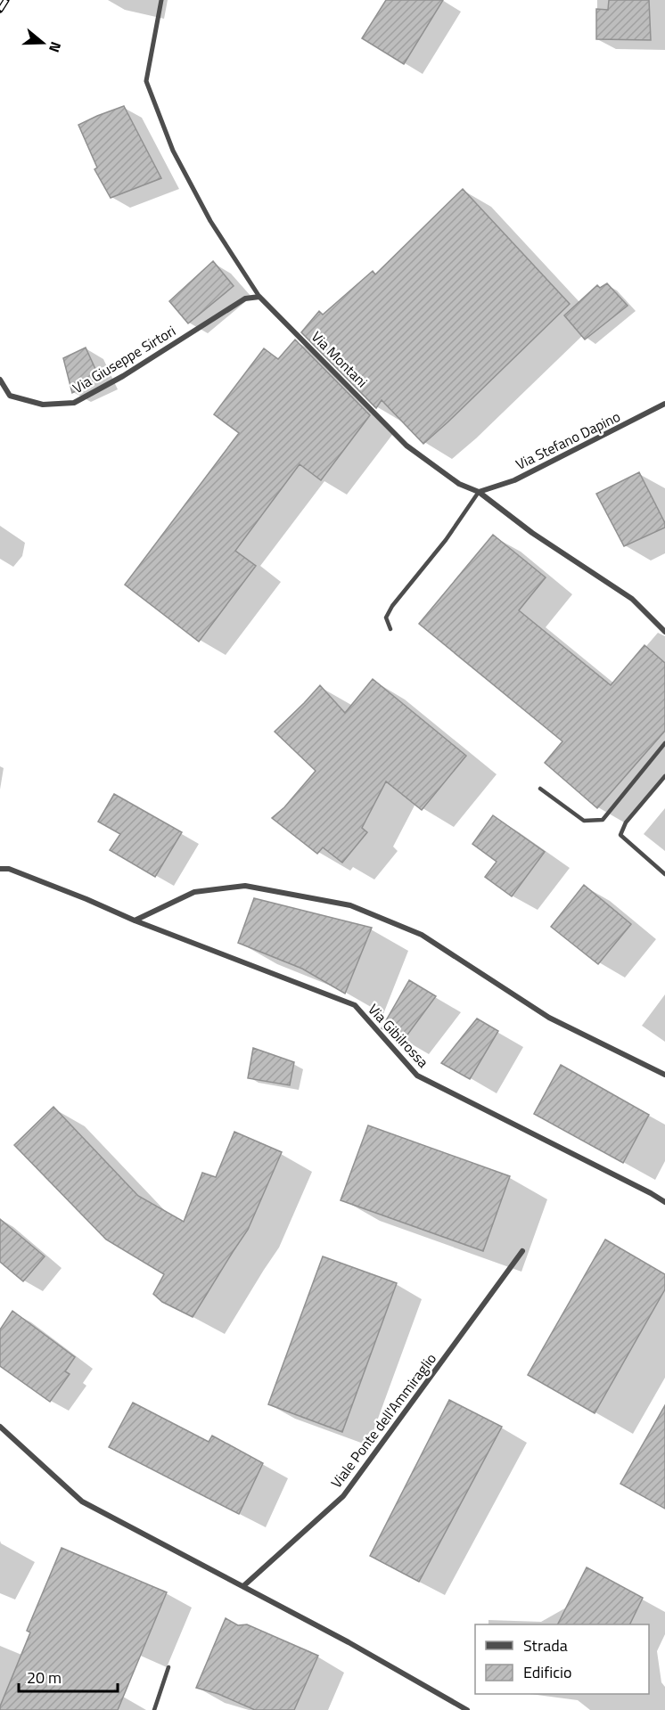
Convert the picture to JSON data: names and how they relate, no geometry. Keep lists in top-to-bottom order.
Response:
{
  "streets": {
    "street": [
      "Via Giuseppe Sirtori",
      "Via Montani",
      "Via Stefano Dapino",
      "Via Gibilrossa",
      "Viale Ponte dell'Ammiraglio"
    ]
  },
  "crossings": [
    ["Via Giuseppe Sirtori", "Via Montani"],
    ["Via Montani", "Via Stefano Dapino"]
  ],
  "legend": ["Strada", "Edificio"],
  "scale_bar": "20 m",
  "north": "right"
}
